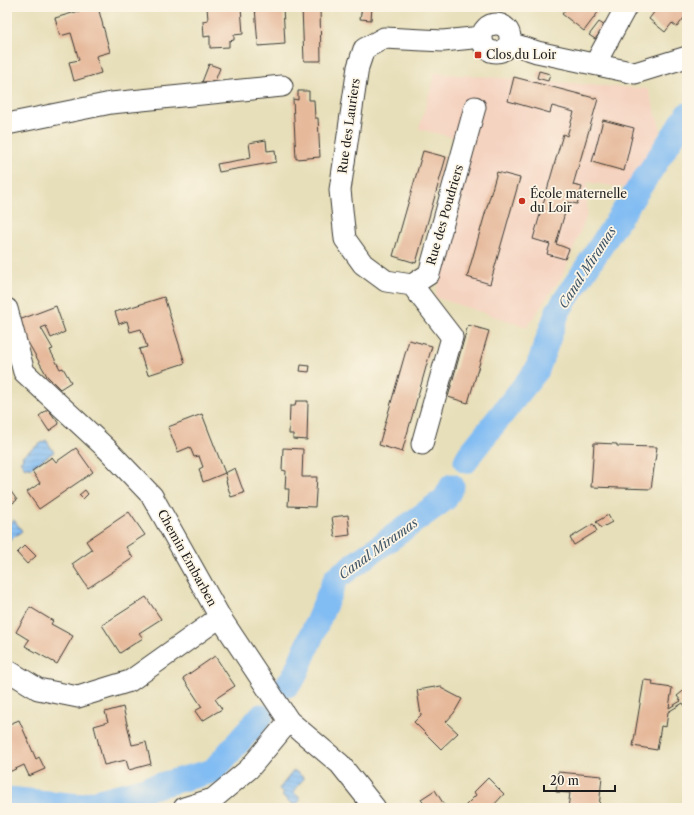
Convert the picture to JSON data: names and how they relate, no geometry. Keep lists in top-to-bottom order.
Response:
{
  "streets": {
    "street": ["Rue des Lauriers", "Rue des Poudriers", "Chemin Embarben"]
  },
  "crossings": [
    ["Rue des Lauriers", "Rue des Poudriers"]
  ],
  "water": ["Canal Miramas"],
  "places": {
    "transit": ["Clos du Loir"],
    "other": ["École maternelle du Loir"]
  },
  "scale_bar": "20 m"
}
